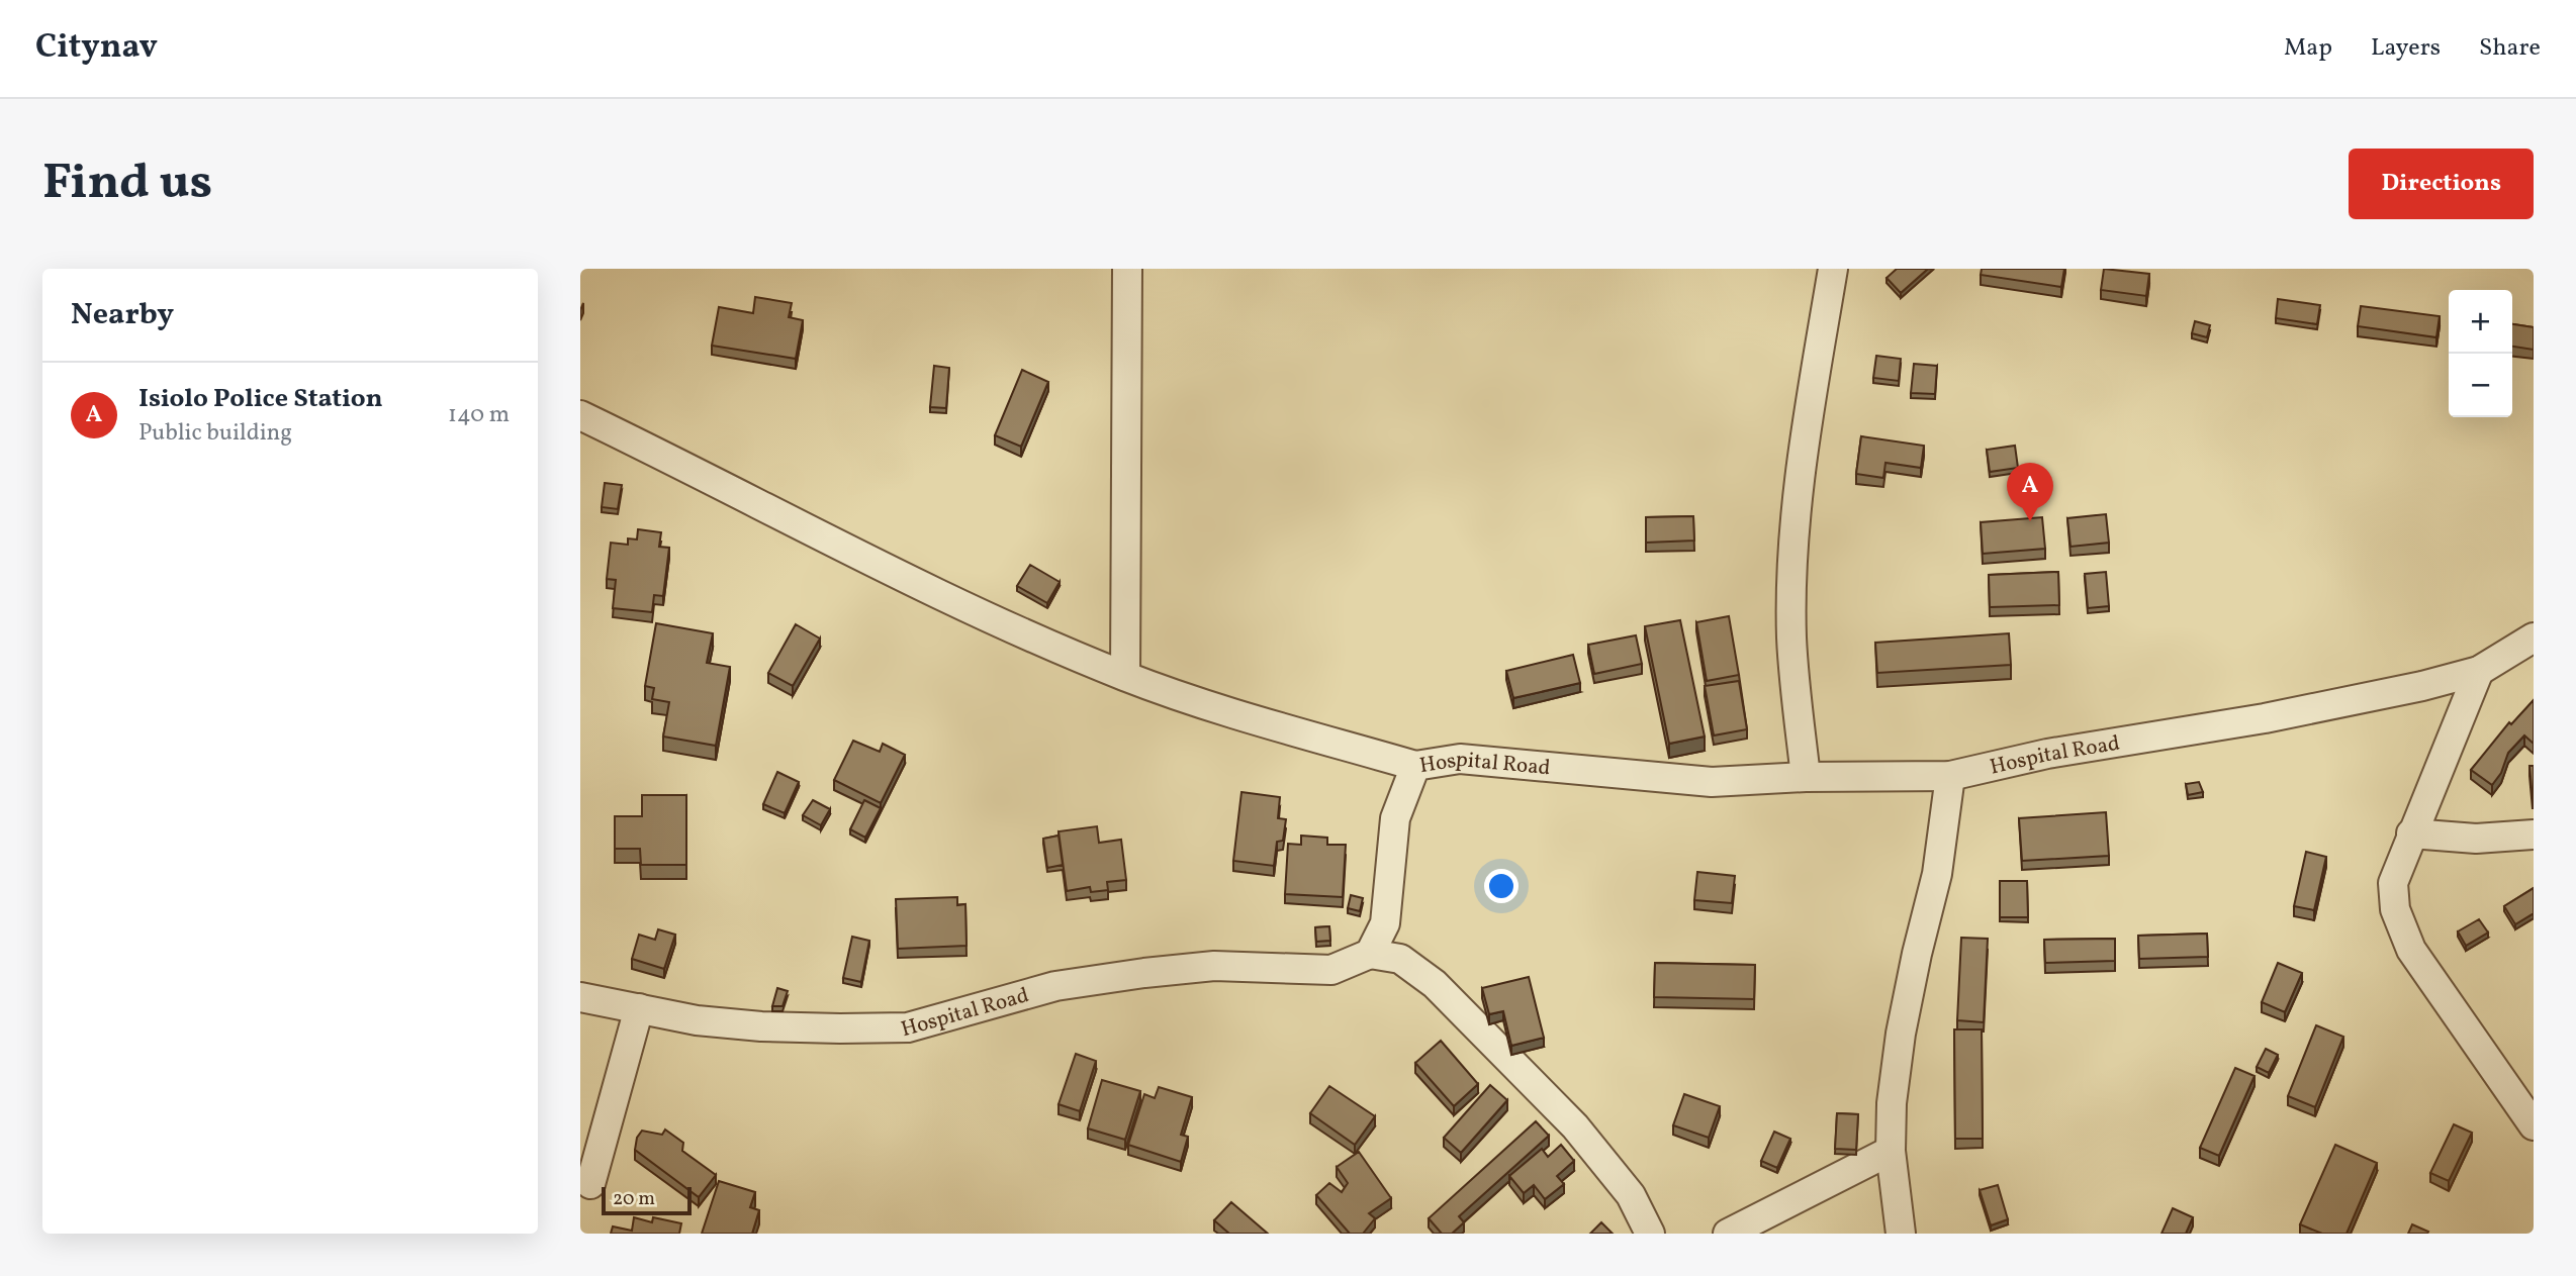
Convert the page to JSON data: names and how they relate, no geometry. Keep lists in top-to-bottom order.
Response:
{
  "streets": {
    "street": ["Hospital Road"]
  },
  "scale_bar": "20 m",
  "page": {
    "header": "Citynav",
    "nav": ["Map", "Layers", "Share"],
    "buttons": "Directions",
    "title": "Find us",
    "heading": "Nearby",
    "map_buttons": ["+", "−"],
    "list": [
      {
        "mark": "A",
        "name": "Isiolo Police Station",
        "note": "Public building",
        "value": "140 m"
      }
    ],
    "pins": "A",
    "scale": "20 m"
  }
}
